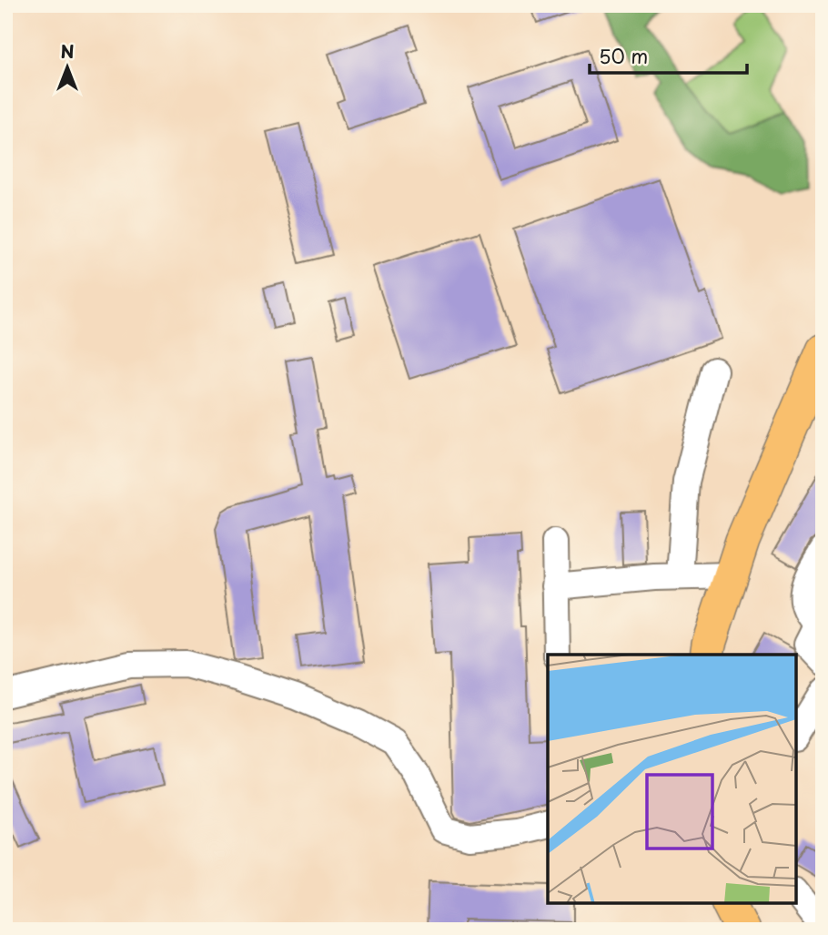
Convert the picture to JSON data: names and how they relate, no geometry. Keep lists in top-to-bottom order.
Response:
{
  "scale_bar": "50 m",
  "north": "top"
}
